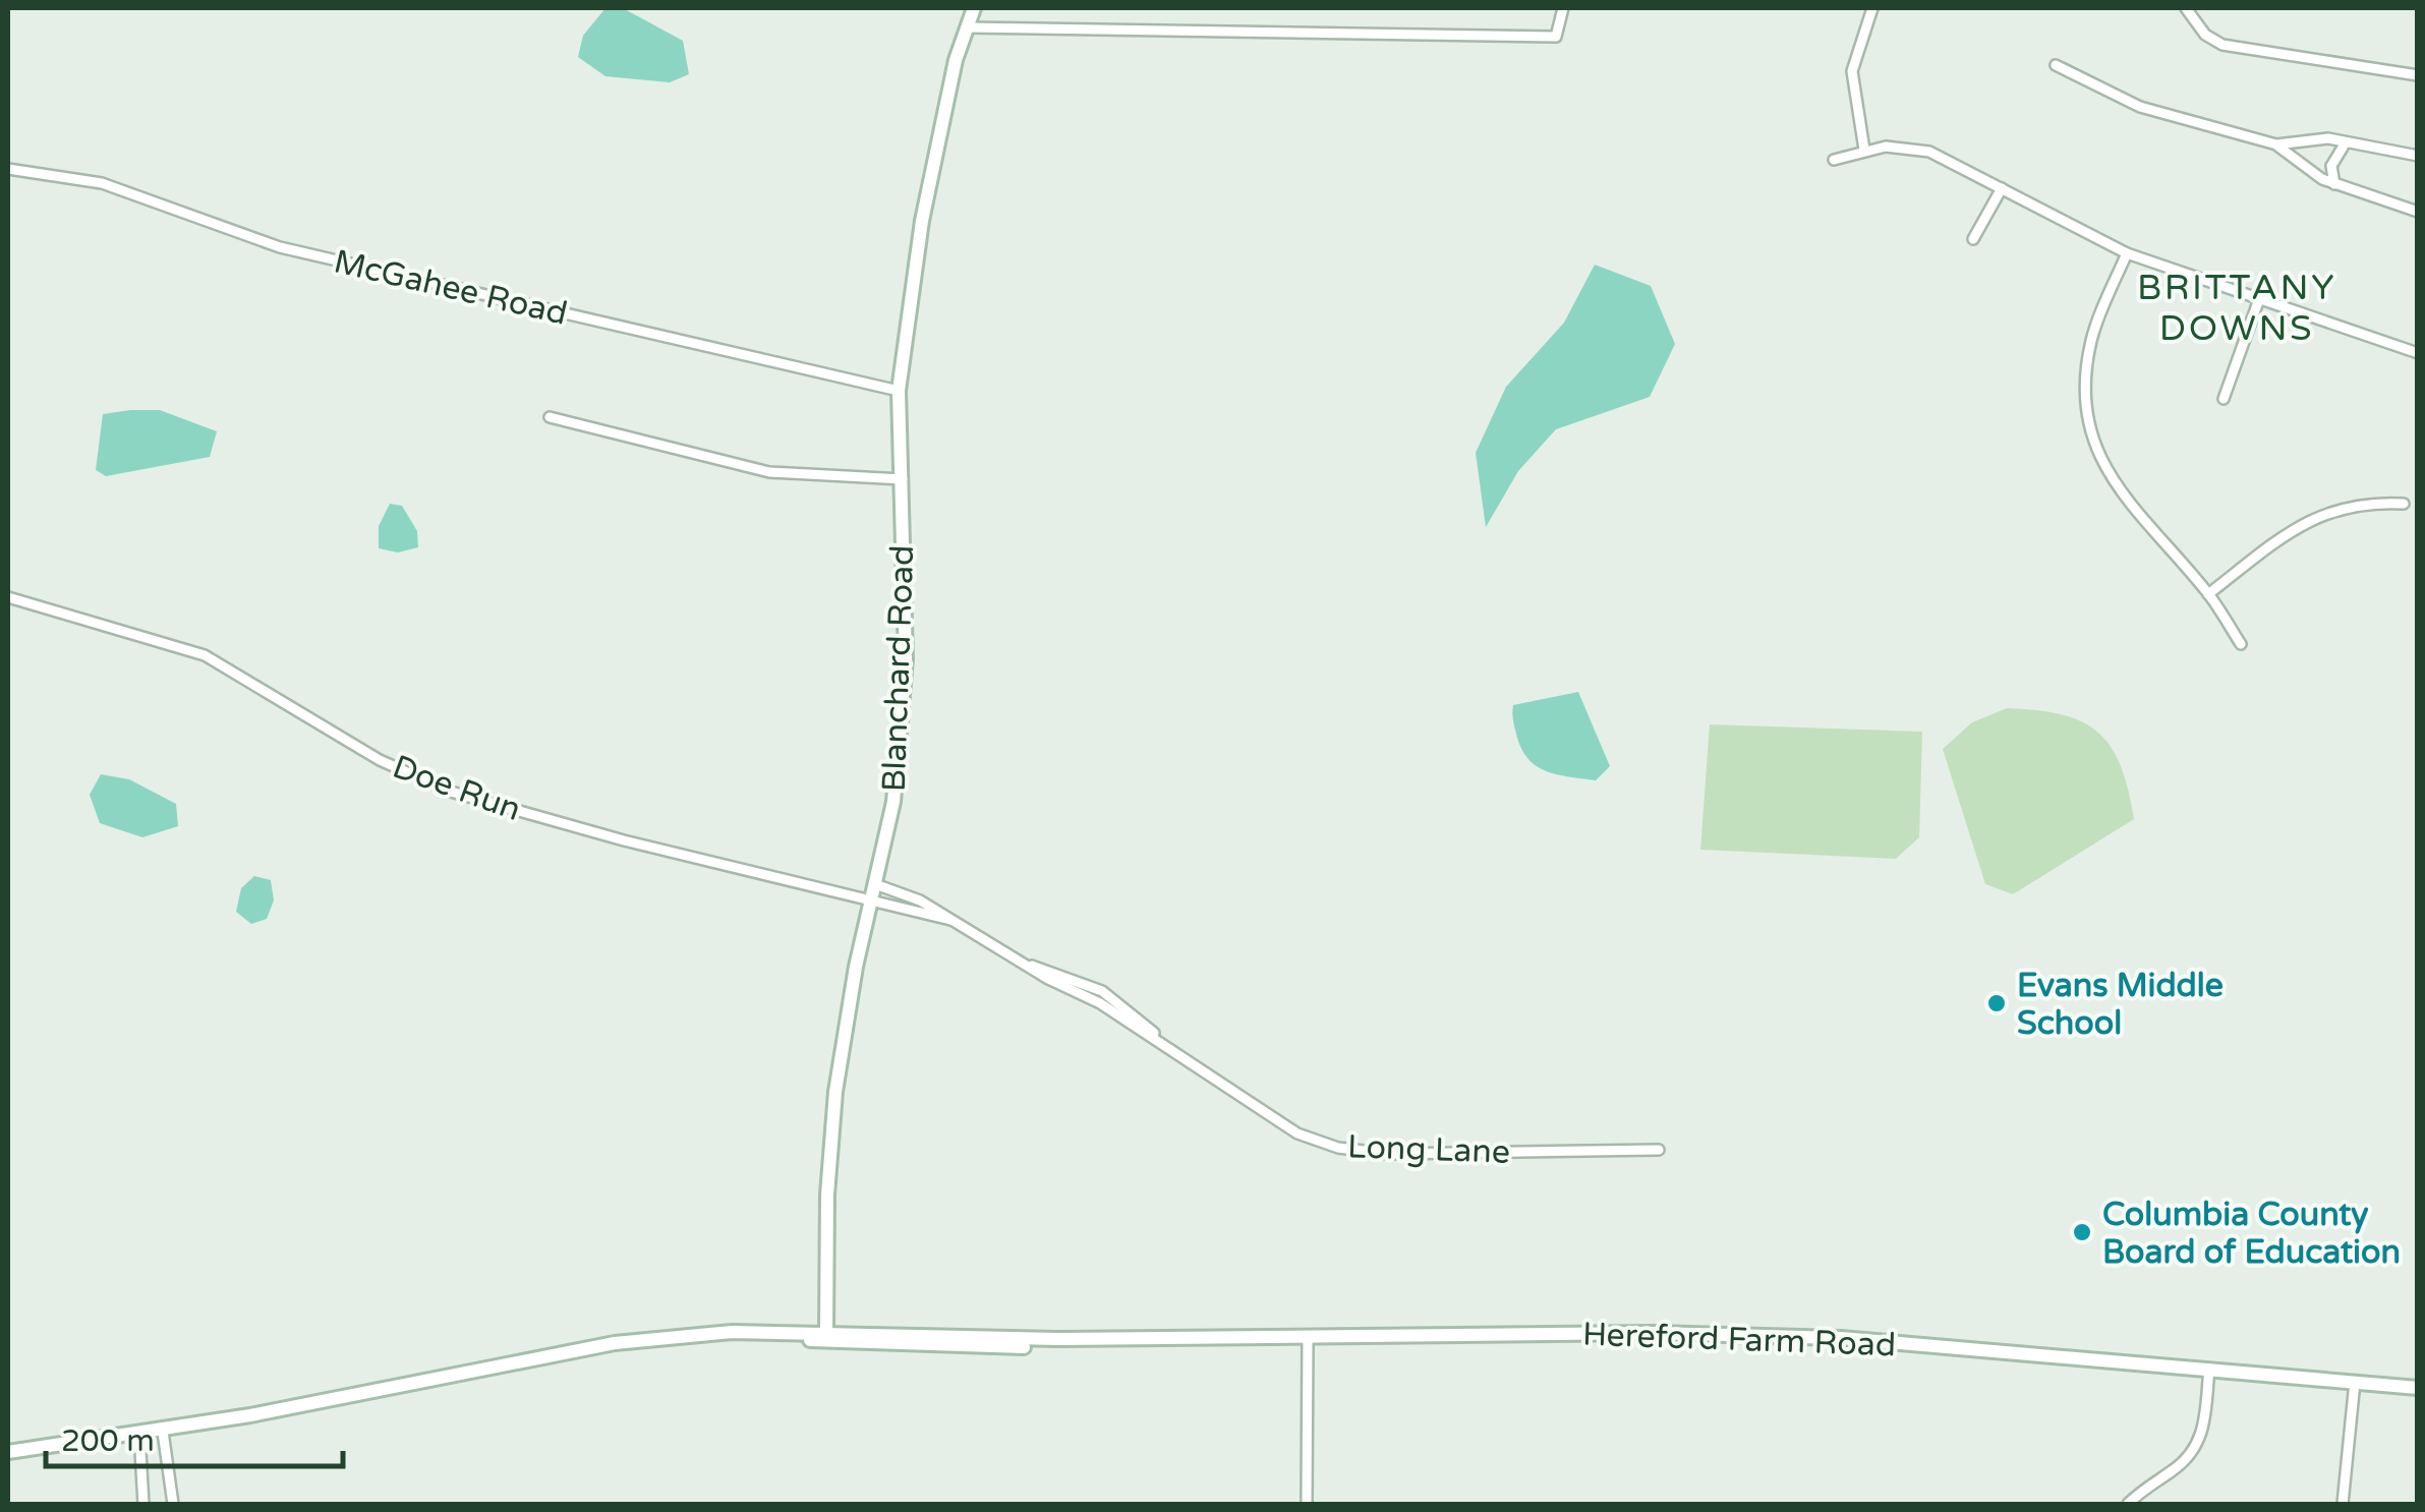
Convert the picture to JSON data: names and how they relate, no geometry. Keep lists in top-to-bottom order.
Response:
{
  "streets": {
    "street": [
      "McGahee Road",
      "Blanchard Road",
      "Doe Run",
      "Long Lane",
      "Hereford Farm Road"
    ]
  },
  "crossings": [
    ["McGahee Road", "Blanchard Road"],
    ["Blanchard Road", "Doe Run"],
    ["Blanchard Road", "Long Lane"],
    ["Blanchard Road", "Hereford Farm Road"],
    ["Doe Run", "Long Lane"]
  ],
  "districts": ["BRITTANY DOWNS"],
  "places": ["Evans Middle School", "Columbia County Board of Education"],
  "scale_bar": "200 m"
}
